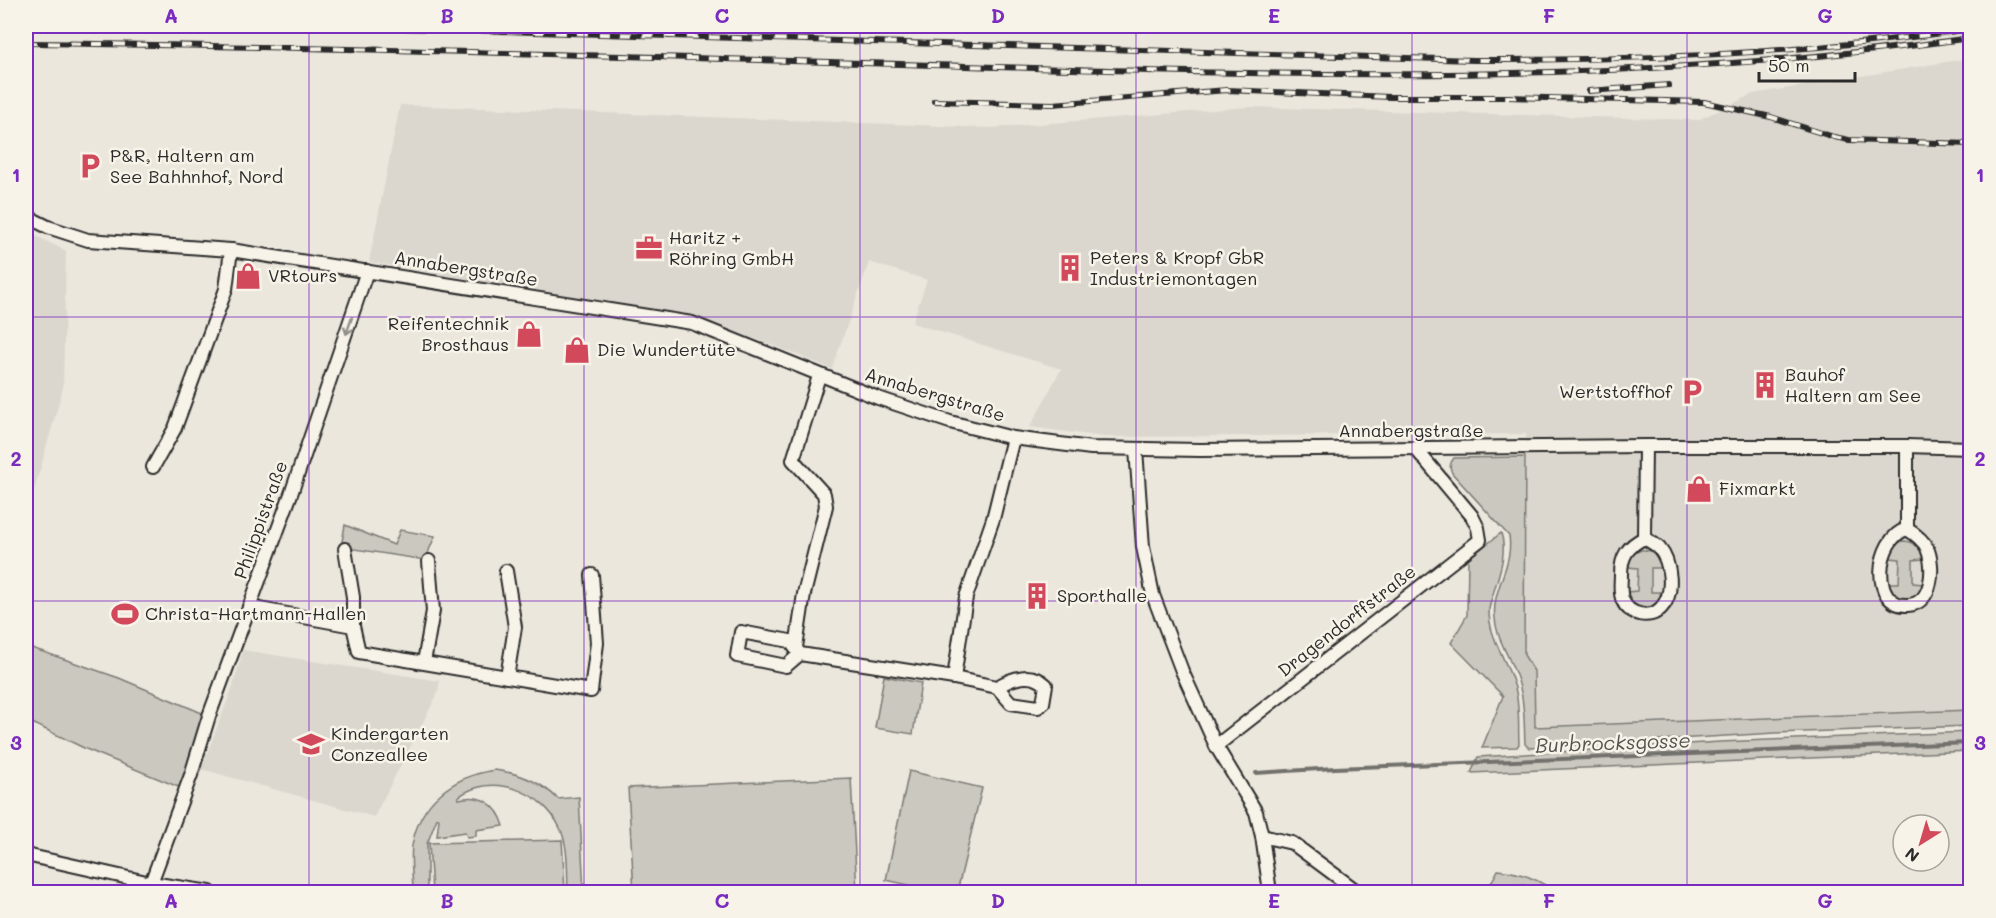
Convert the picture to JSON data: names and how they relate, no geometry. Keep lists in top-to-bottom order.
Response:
{
  "streets": {
    "street": ["Annabergstraße", "Philippistraße", "Dragendorffstraße"]
  },
  "crossings": [
    ["Annabergstraße", "Philippistraße"],
    ["Annabergstraße", "Dragendorffstraße"]
  ],
  "one_way": ["Philippistraße"],
  "water": ["Burbrocksgosse"],
  "places": {
    "parking": ["P&R, Haltern am See Bahhnhof, Nord", "Wertstoffhof"],
    "office": ["Haritz + Röhring GmbH"],
    "building": ["Peters & Kropf GbR Industriemontagen", "Bauhof Haltern am See", "Sporthalle"],
    "shop": [
      "VRtours",
      "Reifentechnik Brosthaus",
      "Die Wundertüte",
      "Fixmarkt"
    ],
    "sports": ["Christa-Hartmann-Hallen"],
    "school or university": ["Kindergarten Conzeallee"]
  },
  "scale_bar": "50 m",
  "north": "bottom left",
  "grid": {
    "columns": [
      "A",
      "B",
      "C",
      "D",
      "E",
      "F",
      "G"
    ],
    "rows": ["1", "2", "3"]
  }
}
